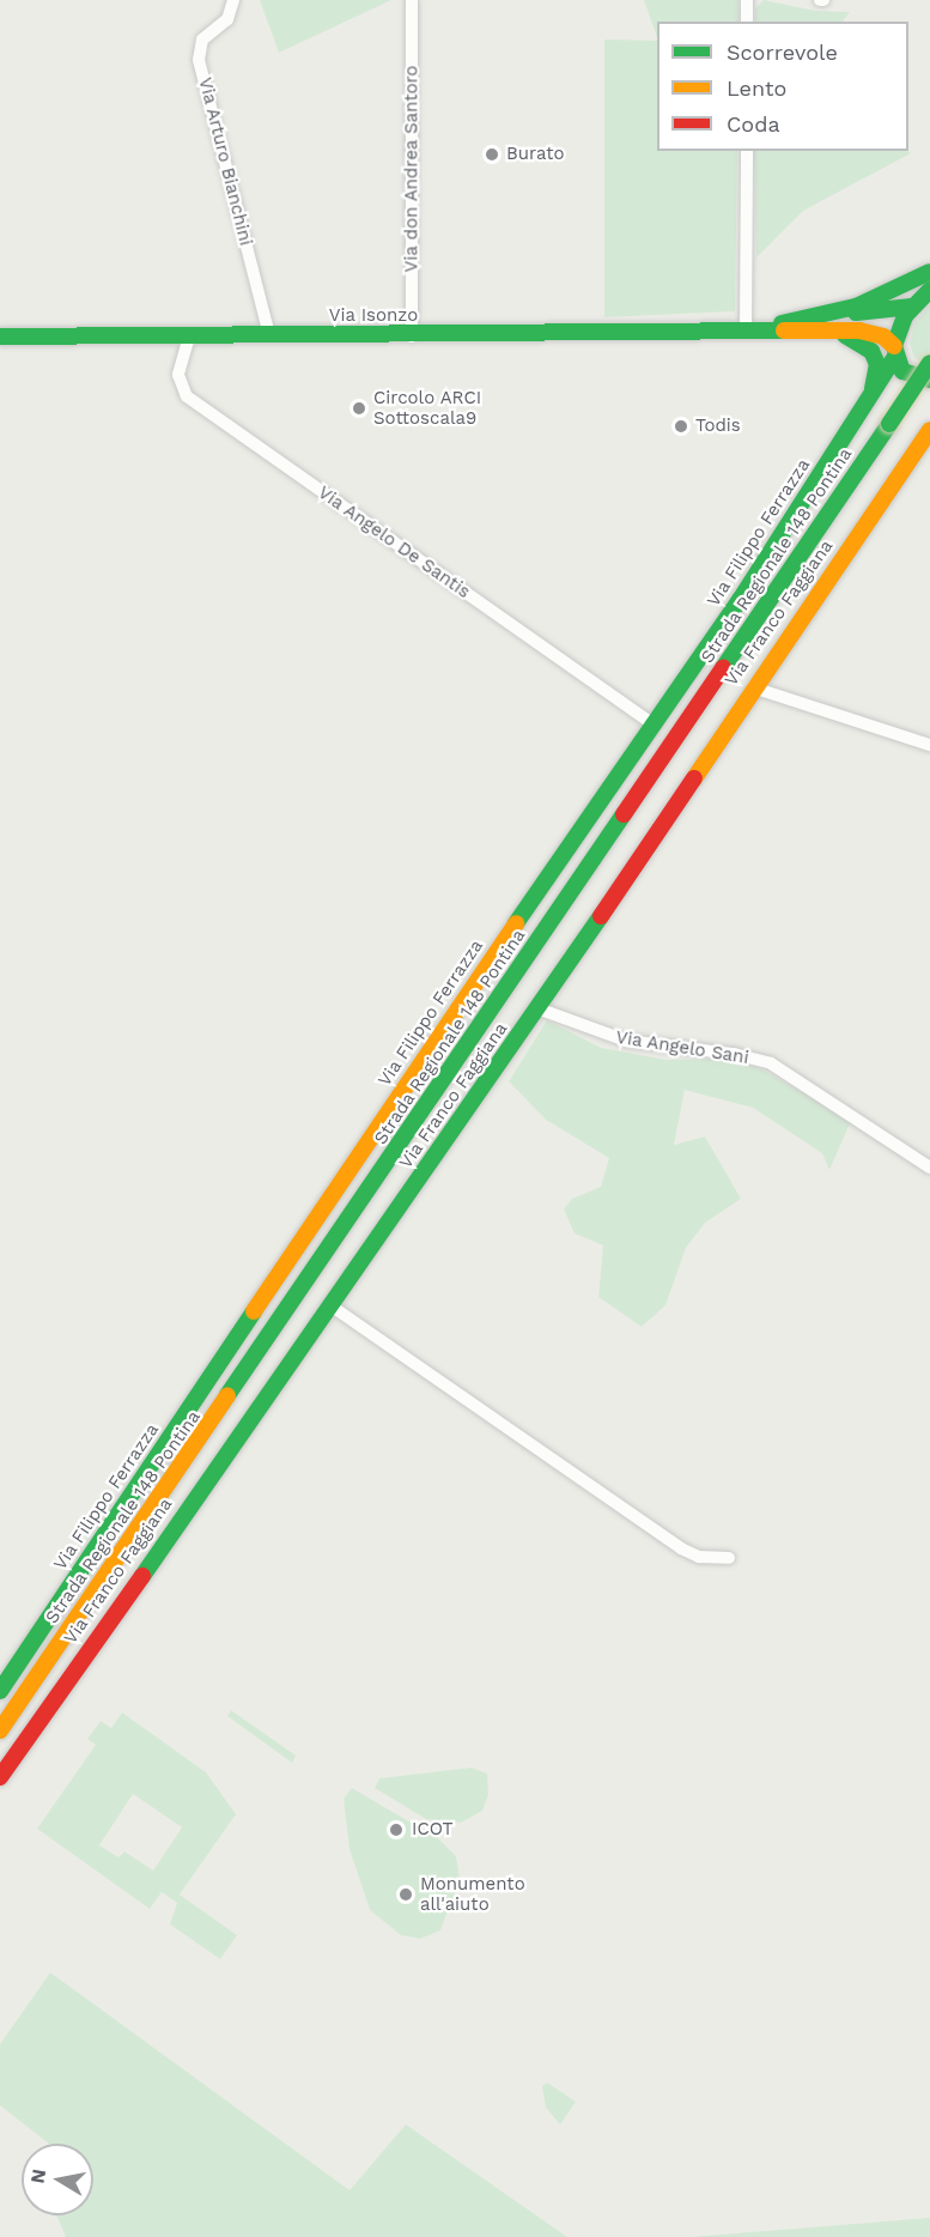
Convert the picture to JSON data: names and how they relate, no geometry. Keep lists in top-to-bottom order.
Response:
{
  "streets": {
    "street": [
      "Via Arturo Bianchini",
      "Via don Andrea Santoro",
      "Via Isonzo",
      "Via Filippo Ferrazza",
      "Via Angelo De Santis",
      "Strada Regionale 148 Pontina",
      "Via Franco Faggiana",
      "Via Angelo Sani"
    ]
  },
  "crossings": [
    ["Via Arturo Bianchini", "Via Isonzo"],
    ["Via don Andrea Santoro", "Via Isonzo"],
    ["Via Isonzo", "Via Angelo De Santis"],
    ["Via Filippo Ferrazza", "Via Angelo De Santis"],
    ["Via Franco Faggiana", "Via Angelo Sani"]
  ],
  "places": [
    "Burato",
    "Circolo ARCI Sottoscala9",
    "Todis",
    "ICOT",
    "Monumento all'aiuto"
  ],
  "legend": ["Scorrevole", "Lento", "Coda"],
  "north": "left"
}
